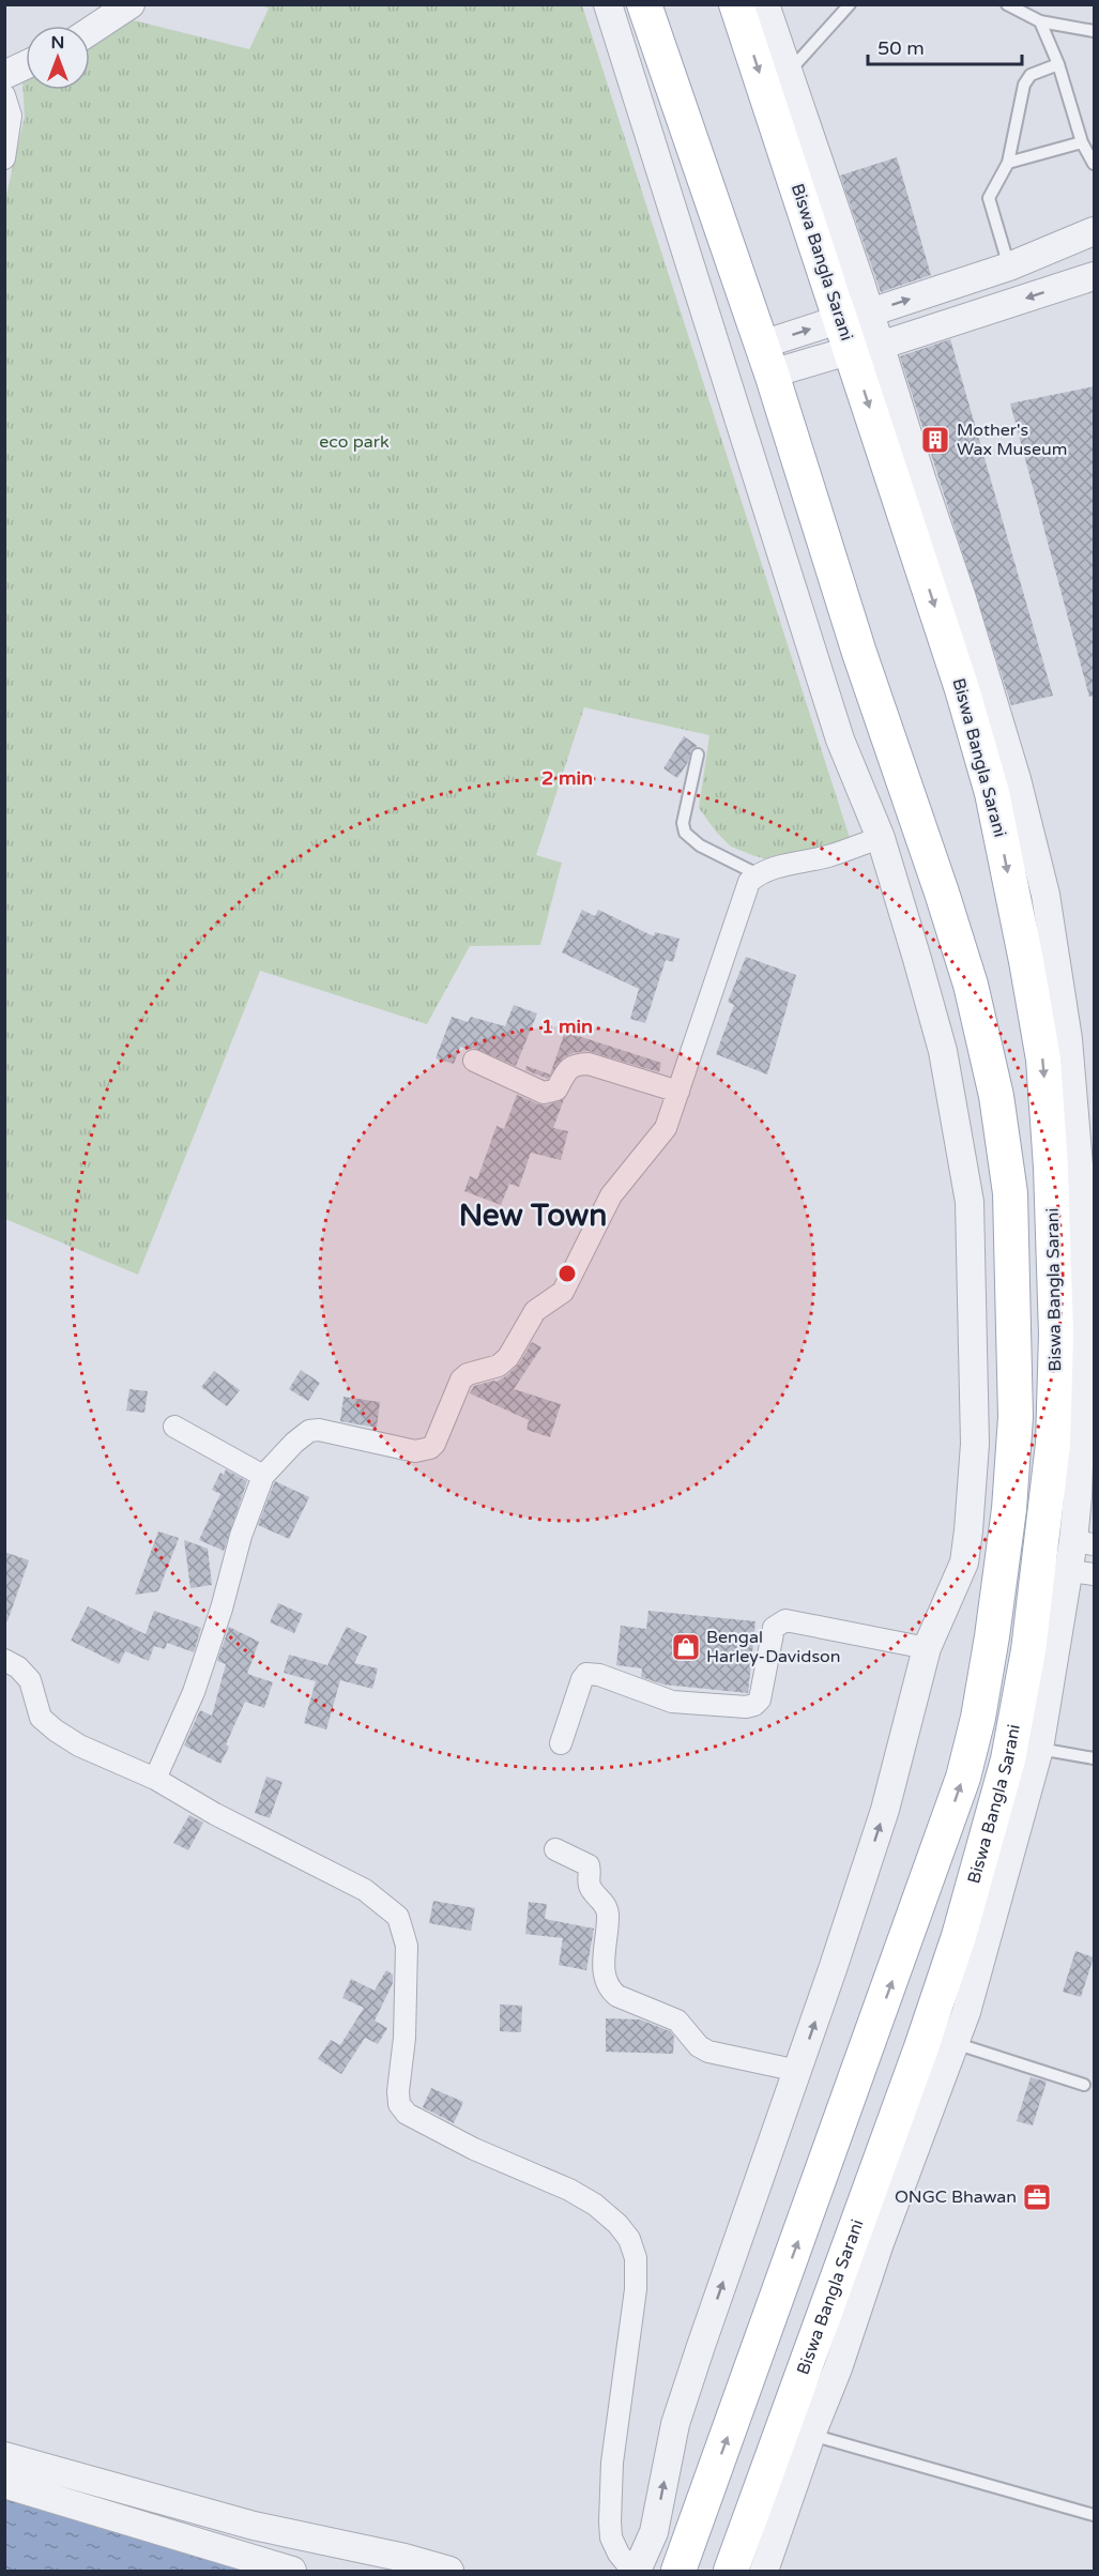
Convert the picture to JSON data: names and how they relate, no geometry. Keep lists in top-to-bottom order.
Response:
{
  "streets": {
    "main road": ["Biswa Bangla Sarani"]
  },
  "districts": ["New Town"],
  "parks": ["eco park"],
  "places": {
    "building": ["Mother's Wax Museum"],
    "shop": ["Bengal Harley-Davidson"],
    "office": ["ONGC Bhawan"]
  },
  "scale_bar": "50 m",
  "north": "top",
  "rings": ["2 min", "1 min"]
}
